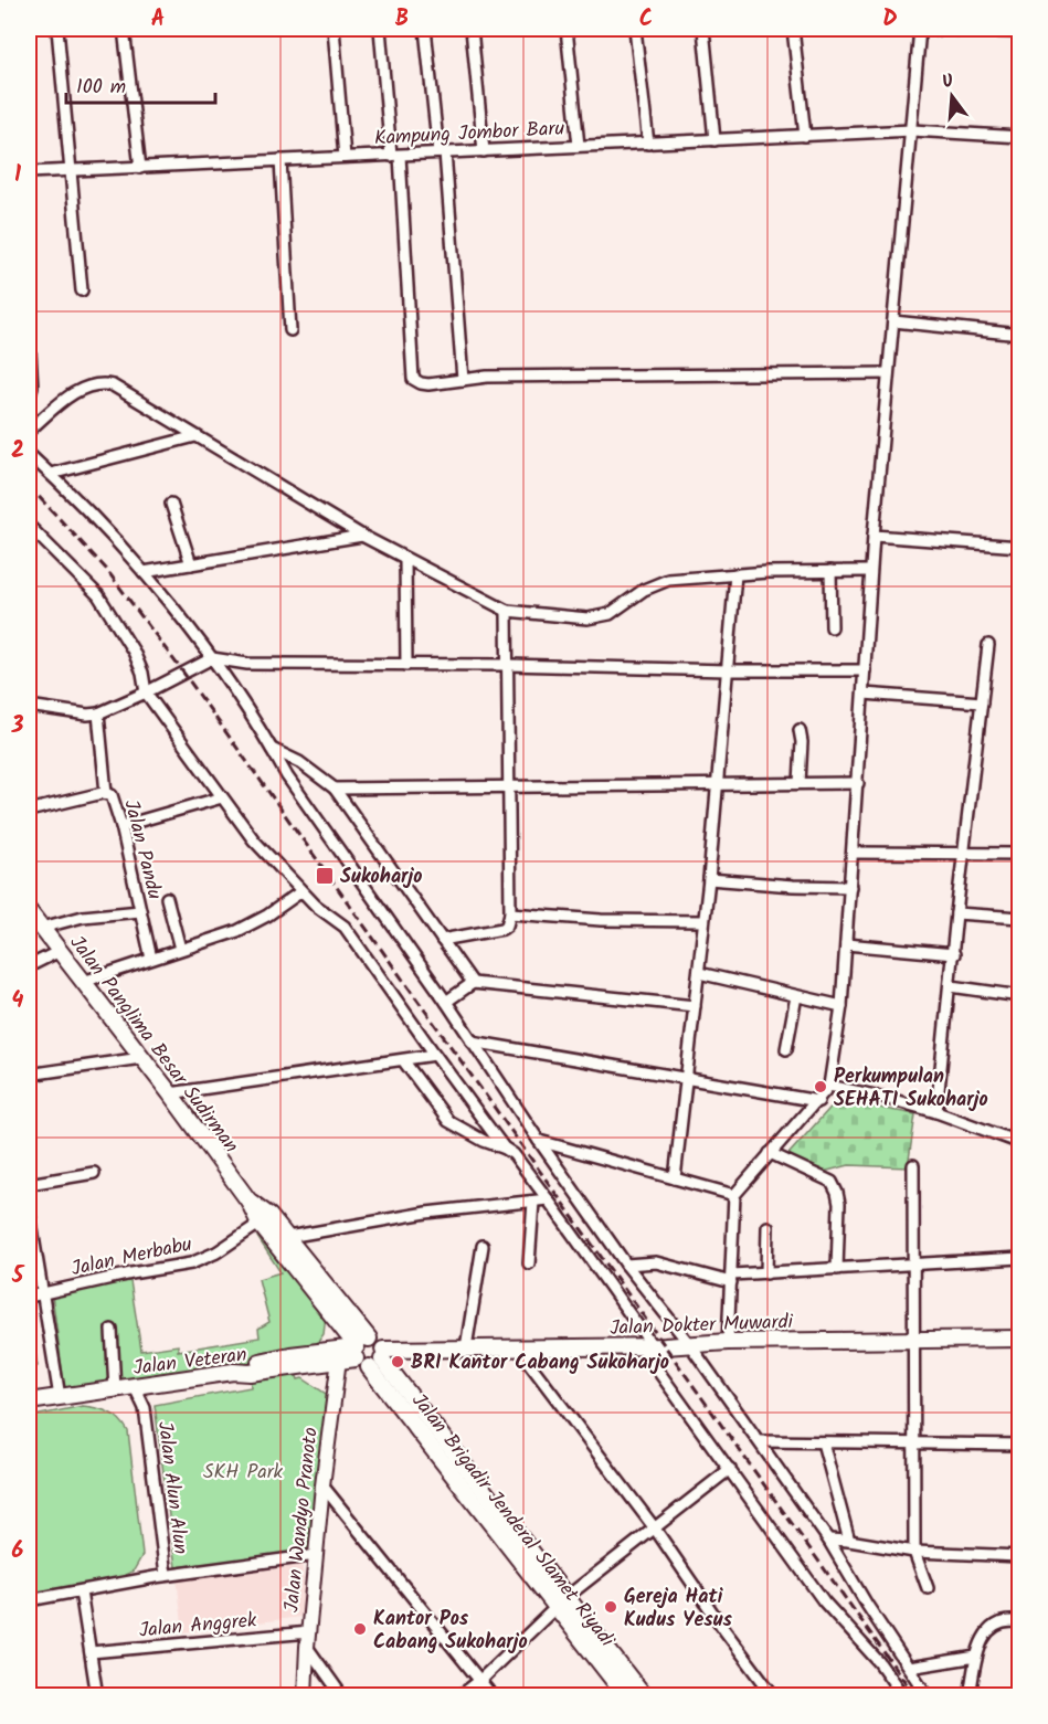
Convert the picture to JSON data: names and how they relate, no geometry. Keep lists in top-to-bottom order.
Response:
{
  "streets": {
    "main road": [
      "Jalan Panglima Besar Sudirman",
      "Jalan Dokter Muwardi",
      "Jalan Veteran",
      "Jalan Brigadir Jenderal Slamet Riyadi"
    ],
    "street": [
      "Kampung Jombor Baru",
      "Jalan Pandu",
      "Jalan Merbabu",
      "Jalan Alun Alun",
      "Jalan Wandyo Pranoto",
      "Jalan Anggrek"
    ]
  },
  "crossings": [
    ["Jalan Panglima Besar Sudirman", "Jalan Merbabu"],
    ["Jalan Panglima Besar Sudirman", "Jalan Veteran"],
    ["Jalan Panglima Besar Sudirman", "Jalan Wandyo Pranoto"],
    ["Jalan Dokter Muwardi", "Jalan Brigadir Jenderal Slamet Riyadi"],
    ["Jalan Veteran", "Jalan Alun Alun"],
    ["Jalan Veteran", "Jalan Wandyo Pranoto"],
    ["Jalan Wandyo Pranoto", "Jalan Anggrek"]
  ],
  "parks": ["SKH Park"],
  "places": {
    "transit": ["Sukoharjo"],
    "other": [
      "Perkumpulan SEHATI Sukoharjo",
      "BRI Kantor Cabang Sukoharjo",
      "Gereja Hati Kudus Yesus",
      "Kantor Pos Cabang Sukoharjo"
    ]
  },
  "scale_bar": "100 m",
  "north": "top",
  "grid": {
    "columns": [
      "A",
      "B",
      "C",
      "D"
    ],
    "rows": [
      "1",
      "2",
      "3",
      "4",
      "5",
      "6"
    ]
  }
}
